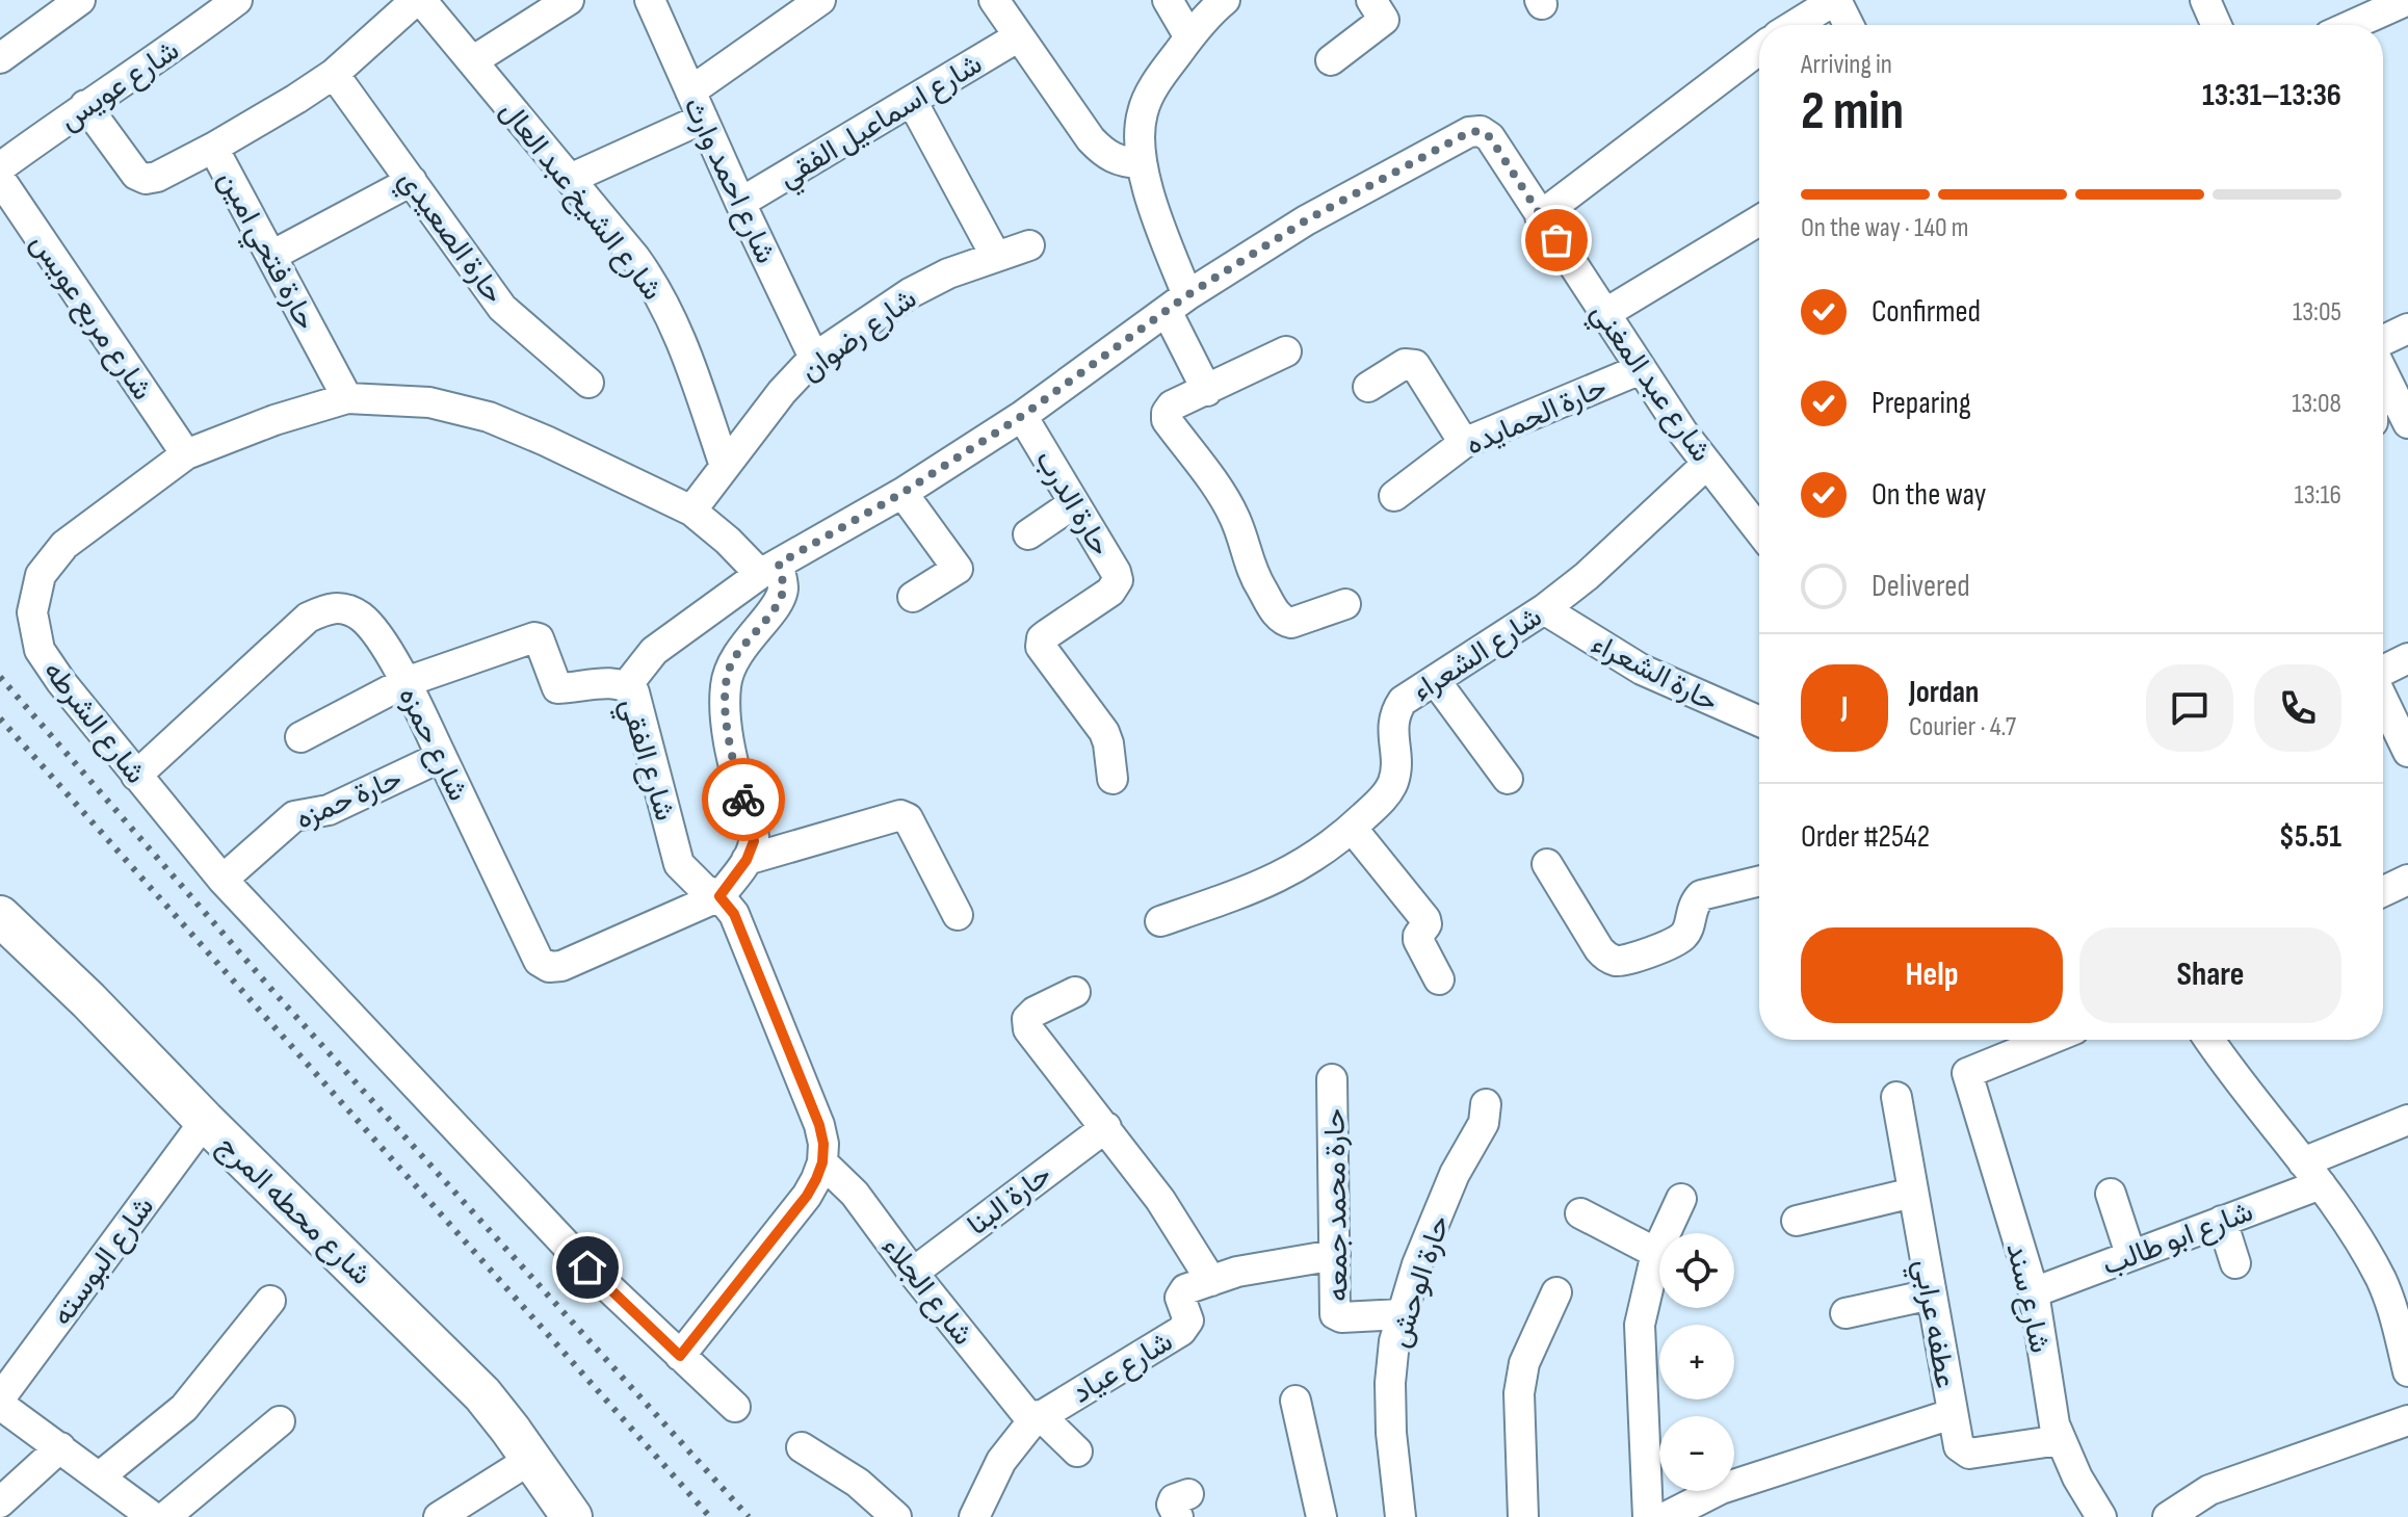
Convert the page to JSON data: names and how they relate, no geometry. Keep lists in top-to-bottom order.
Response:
{
  "streets": {
    "main road": ["شارع محطه المرج"],
    "street": [
      "شارع عويس",
      "شارع اسماعيل الفقي",
      "شارع احمد وارث",
      "شارع الشيخ عبد العال",
      "حارة الصعيدي",
      "حارة فتحي امين",
      "شارع مربع عويس",
      "شارع رضوان",
      "شارع عبد المغني",
      "حارة الحمايده",
      "حارة الدرب",
      "شارع الشعراء",
      "حارة الشعراء",
      "شارع الشرطه",
      "شارع حمزه",
      "شارع الفقي",
      "حارة حمزه",
      "حارة البنا",
      "حارة محمد جمعه",
      "شارع ابو طالب",
      "شارع البوسته",
      "حارة الوحش",
      "شارع الجلاء",
      "شارع سند",
      "عطفه عرابي",
      "شارع عياد"
    ]
  },
  "crossings": [
    ["شارع اسماعيل الفقي", "شارع احمد وارث"],
    ["شارع احمد وارث", "شارع رضوان"],
    ["شارع الشيخ عبد العال", "حارة فتحي امين"],
    ["شارع الشيخ عبد العال", "شارع رضوان"],
    ["حارة الصعيدي", "حارة فتحي امين"],
    ["حارة فتحي امين", "شارع الشرطه"],
    ["شارع مربع عويس", "شارع الشرطه"],
    ["شارع رضوان", "شارع الشرطه"],
    ["شارع عبد المغني", "حارة الحمايده"],
    ["شارع عبد المغني", "حارة الدرب"],
    ["شارع عبد المغني", "شارع الشعراء"],
    ["شارع عبد المغني", "شارع الشرطه"],
    ["شارع عبد المغني", "شارع الفقي"],
    ["شارع الشعراء", "حارة الشعراء"],
    ["شارع الشرطه", "شارع حمزه"],
    ["شارع الشرطه", "حارة حمزه"],
    ["شارع حمزه", "شارع الفقي"],
    ["شارع حمزه", "حارة حمزه"],
    ["حارة البنا", "شارع الجلاء"],
    ["حارة محمد جمعه", "حارة الوحش"],
    ["حارة محمد جمعه", "شارع عياد"],
    ["شارع محطه المرج", "شارع البوسته"],
    ["شارع ابو طالب", "شارع سند"],
    ["شارع الجلاء", "شارع عياد"],
    ["شارع سند", "عطفه عرابي"]
  ],
  "page": {
    "heading": ["2 min", "Arriving in", "13:31–13:36"],
    "panel": [
      "Jordan",
      "Courier · 4.7",
      "Order #2542",
      "$5.51"
    ],
    "bar": "On the way · 140 m",
    "list": [
      ["Confirmed", "13:05"],
      ["Preparing", "13:08"],
      ["On the way", "13:16"],
      "Delivered"
    ],
    "round": "J",
    "buttons": ["Help", "Share"],
    "map_buttons": ["+", "−"]
  }
}
